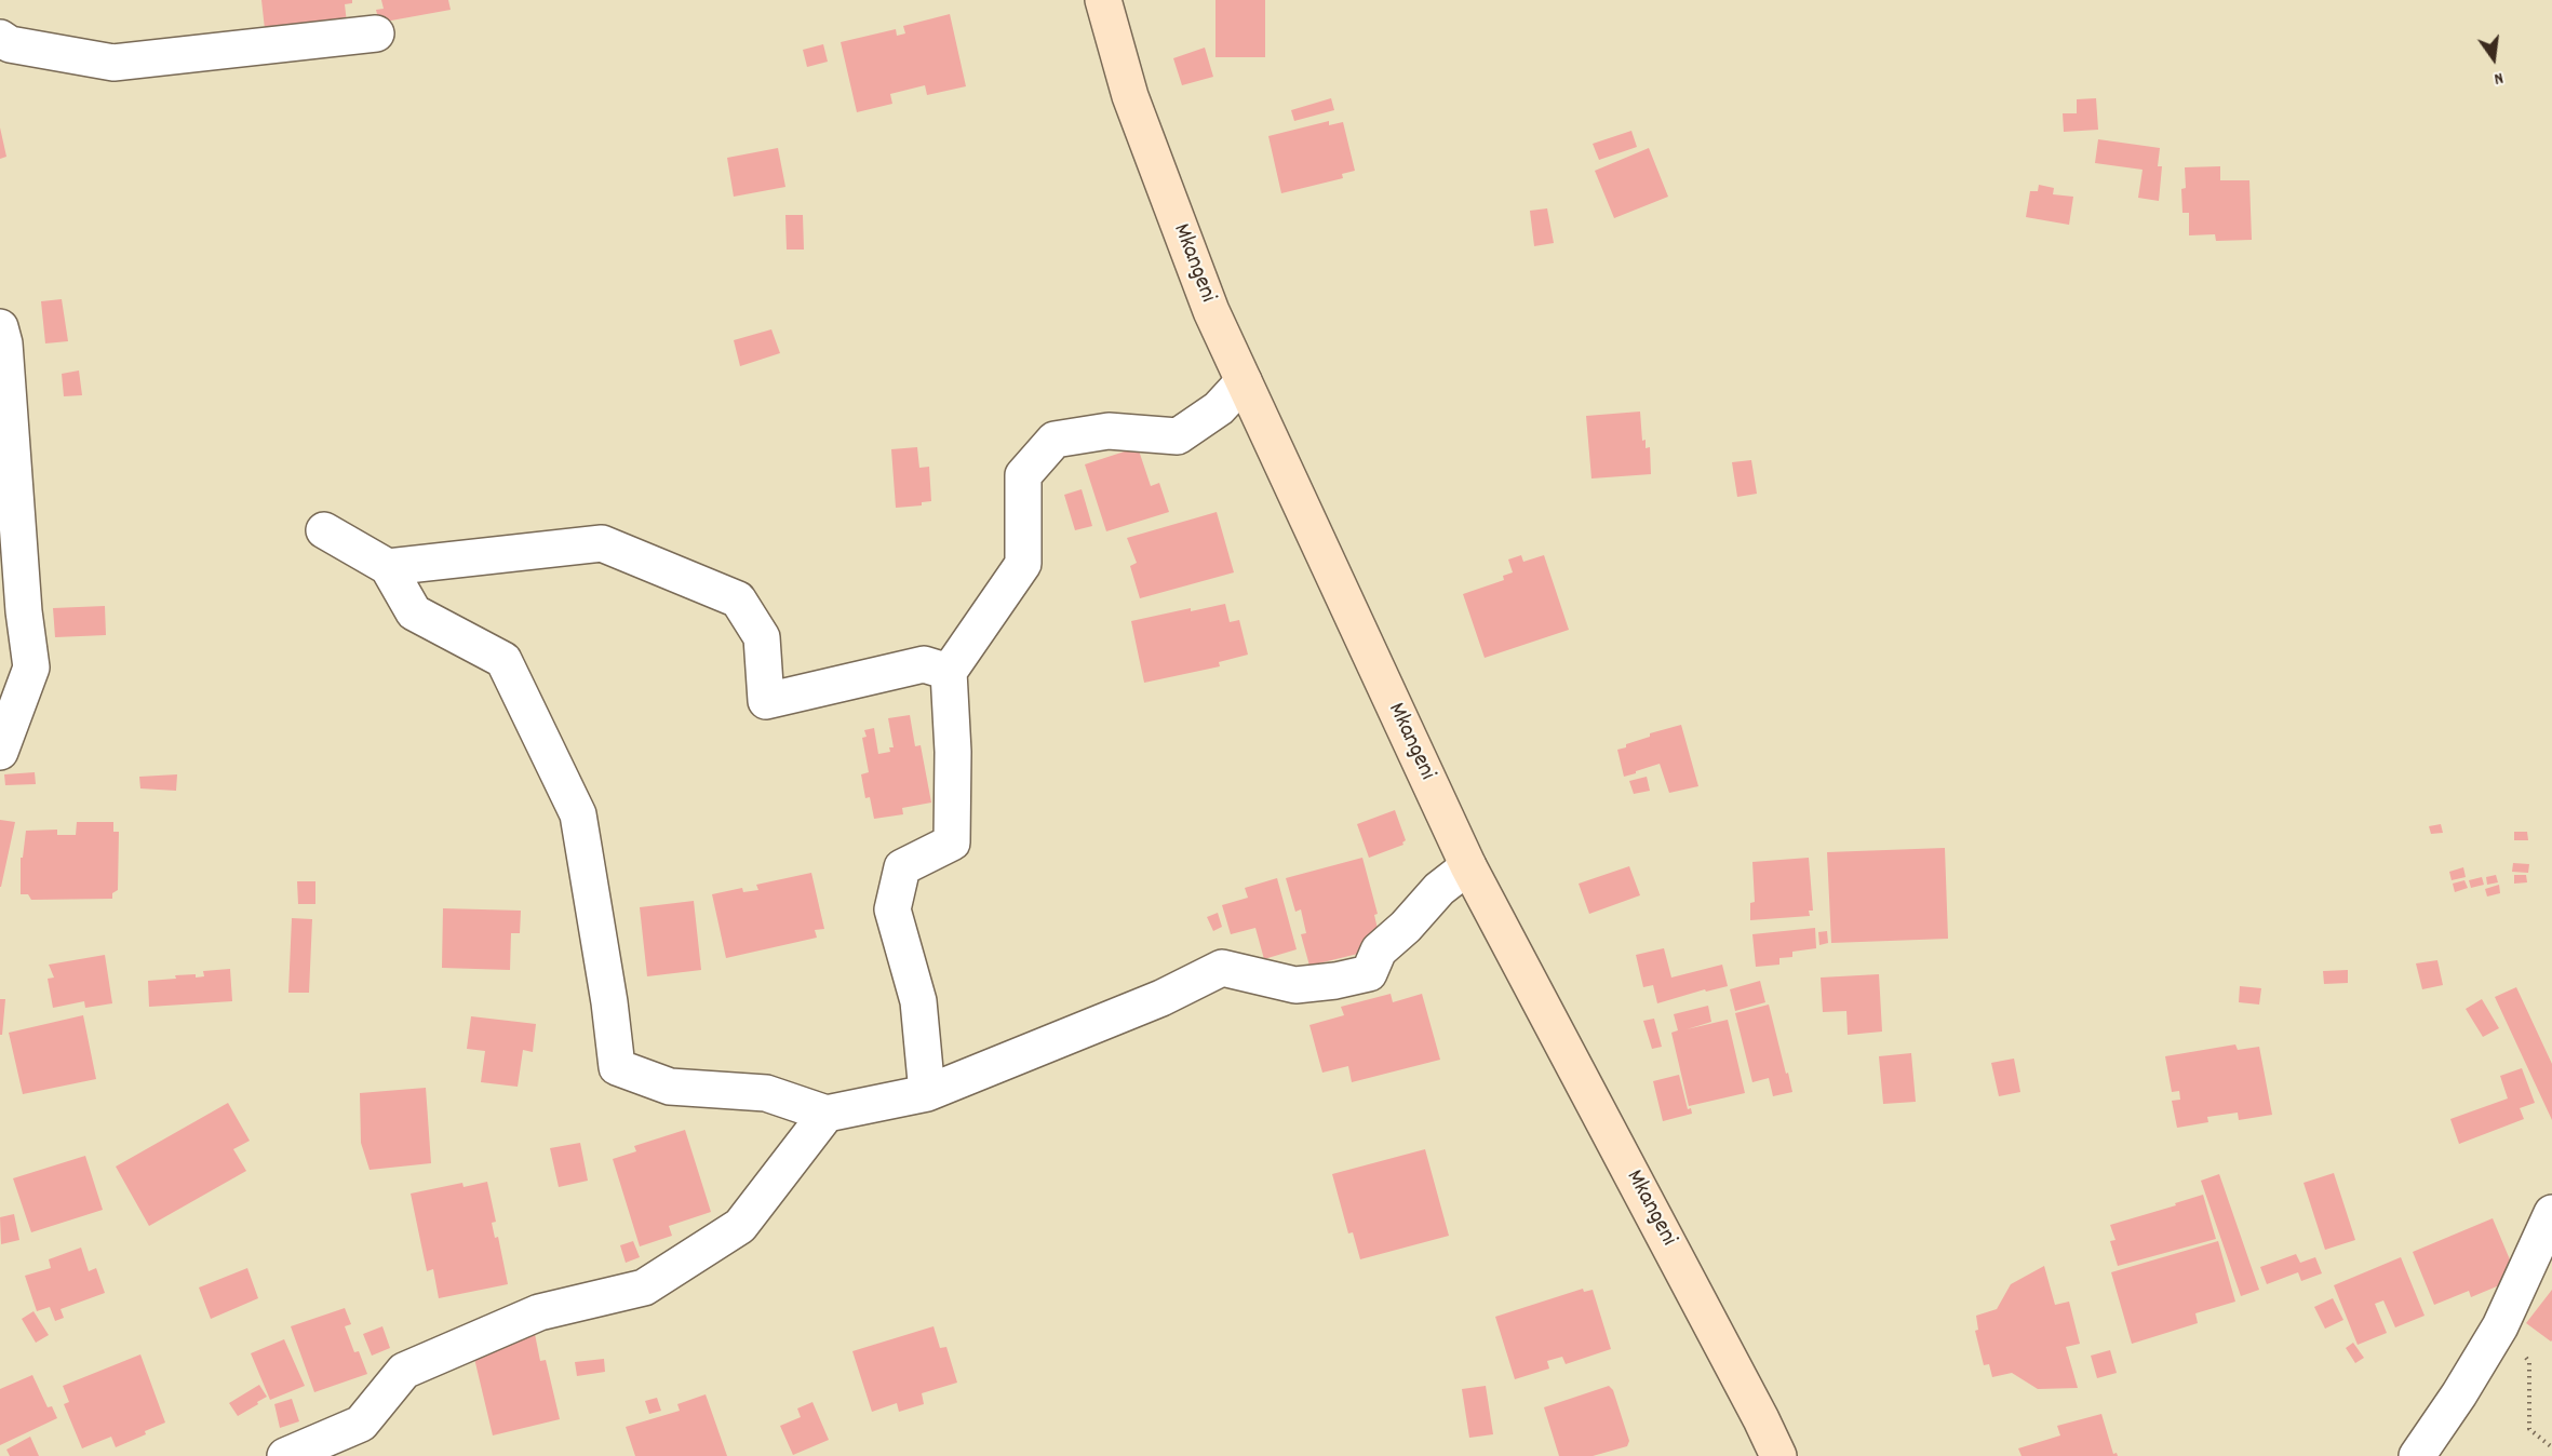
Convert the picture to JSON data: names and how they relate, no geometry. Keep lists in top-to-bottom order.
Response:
{
  "streets": {
    "street": ["Mkangeni"]
  },
  "north": "bottom"
}
